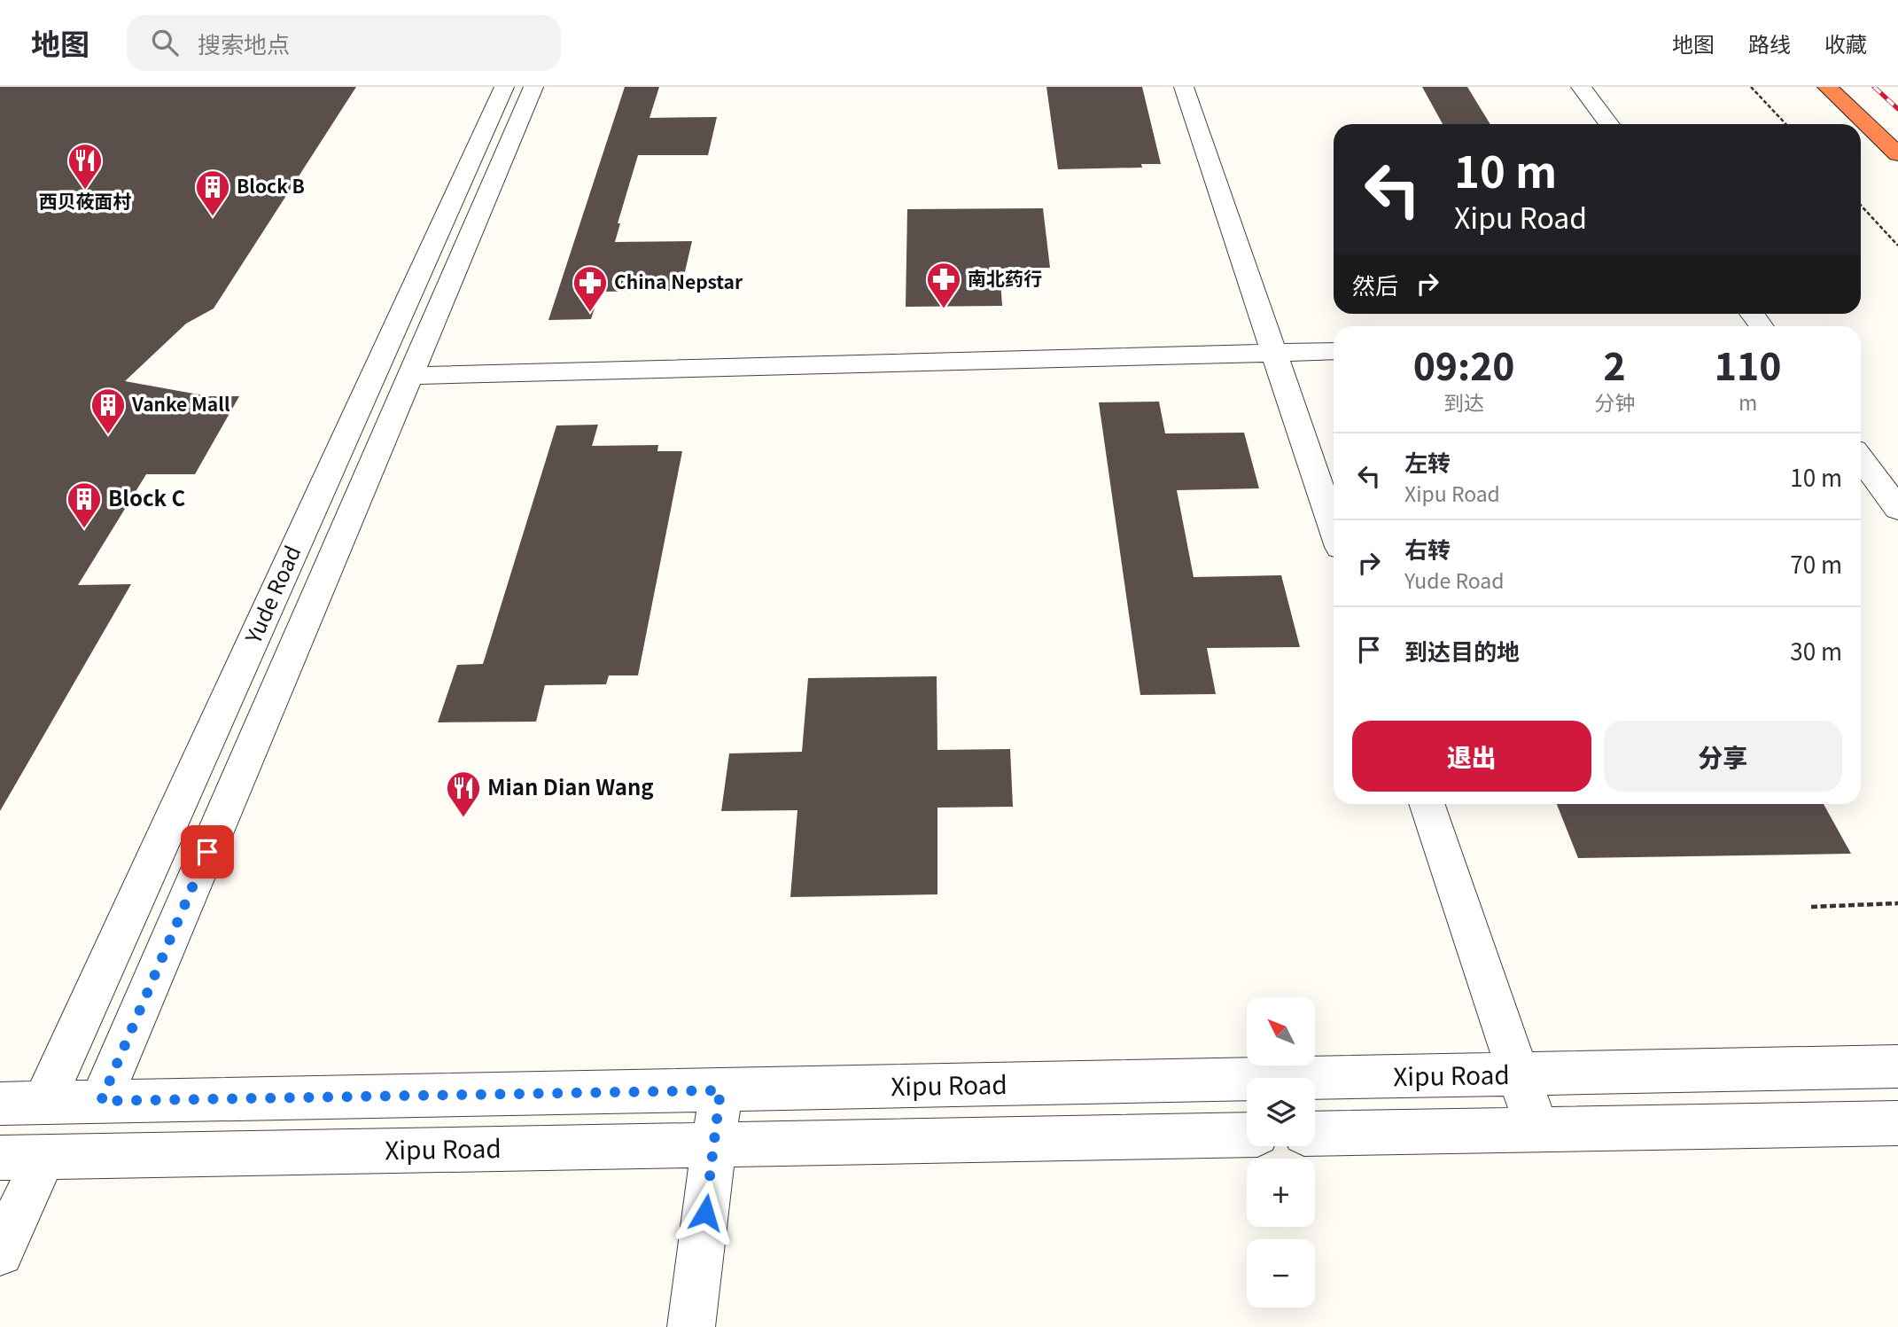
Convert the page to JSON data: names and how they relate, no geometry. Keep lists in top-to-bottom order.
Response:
{
  "streets": {
    "street": ["Yude Road", "Xipu Road"]
  },
  "crossings": [
    ["Yude Road", "Xipu Road"]
  ],
  "places": {
    "restaurant": ["西贝莜面村", "Mian Dian Wang"],
    "building": ["Block B", "Vanke Mall", "Block C"],
    "pharmacy": ["南北药行", "China Nepstar"]
  },
  "north": "top left",
  "page": {
    "header": "地图",
    "search": "搜索地点",
    "nav": ["地图", "路线", "收藏"],
    "turn": ["10 m", "Xipu Road"],
    "then": "然后",
    "eta": [
      "09:20",
      "到达",
      "2",
      "分钟",
      "110",
      "m"
    ],
    "list": [
      {
        "name": "左转",
        "note": "Xipu Road",
        "value": "10 m"
      },
      {
        "name": "右转",
        "note": "Yude Road",
        "value": "70 m"
      },
      {
        "name": "到达目的地",
        "value": "30 m"
      }
    ],
    "buttons": ["退出", "分享"],
    "map_buttons": ["+", "−"]
  }
}
